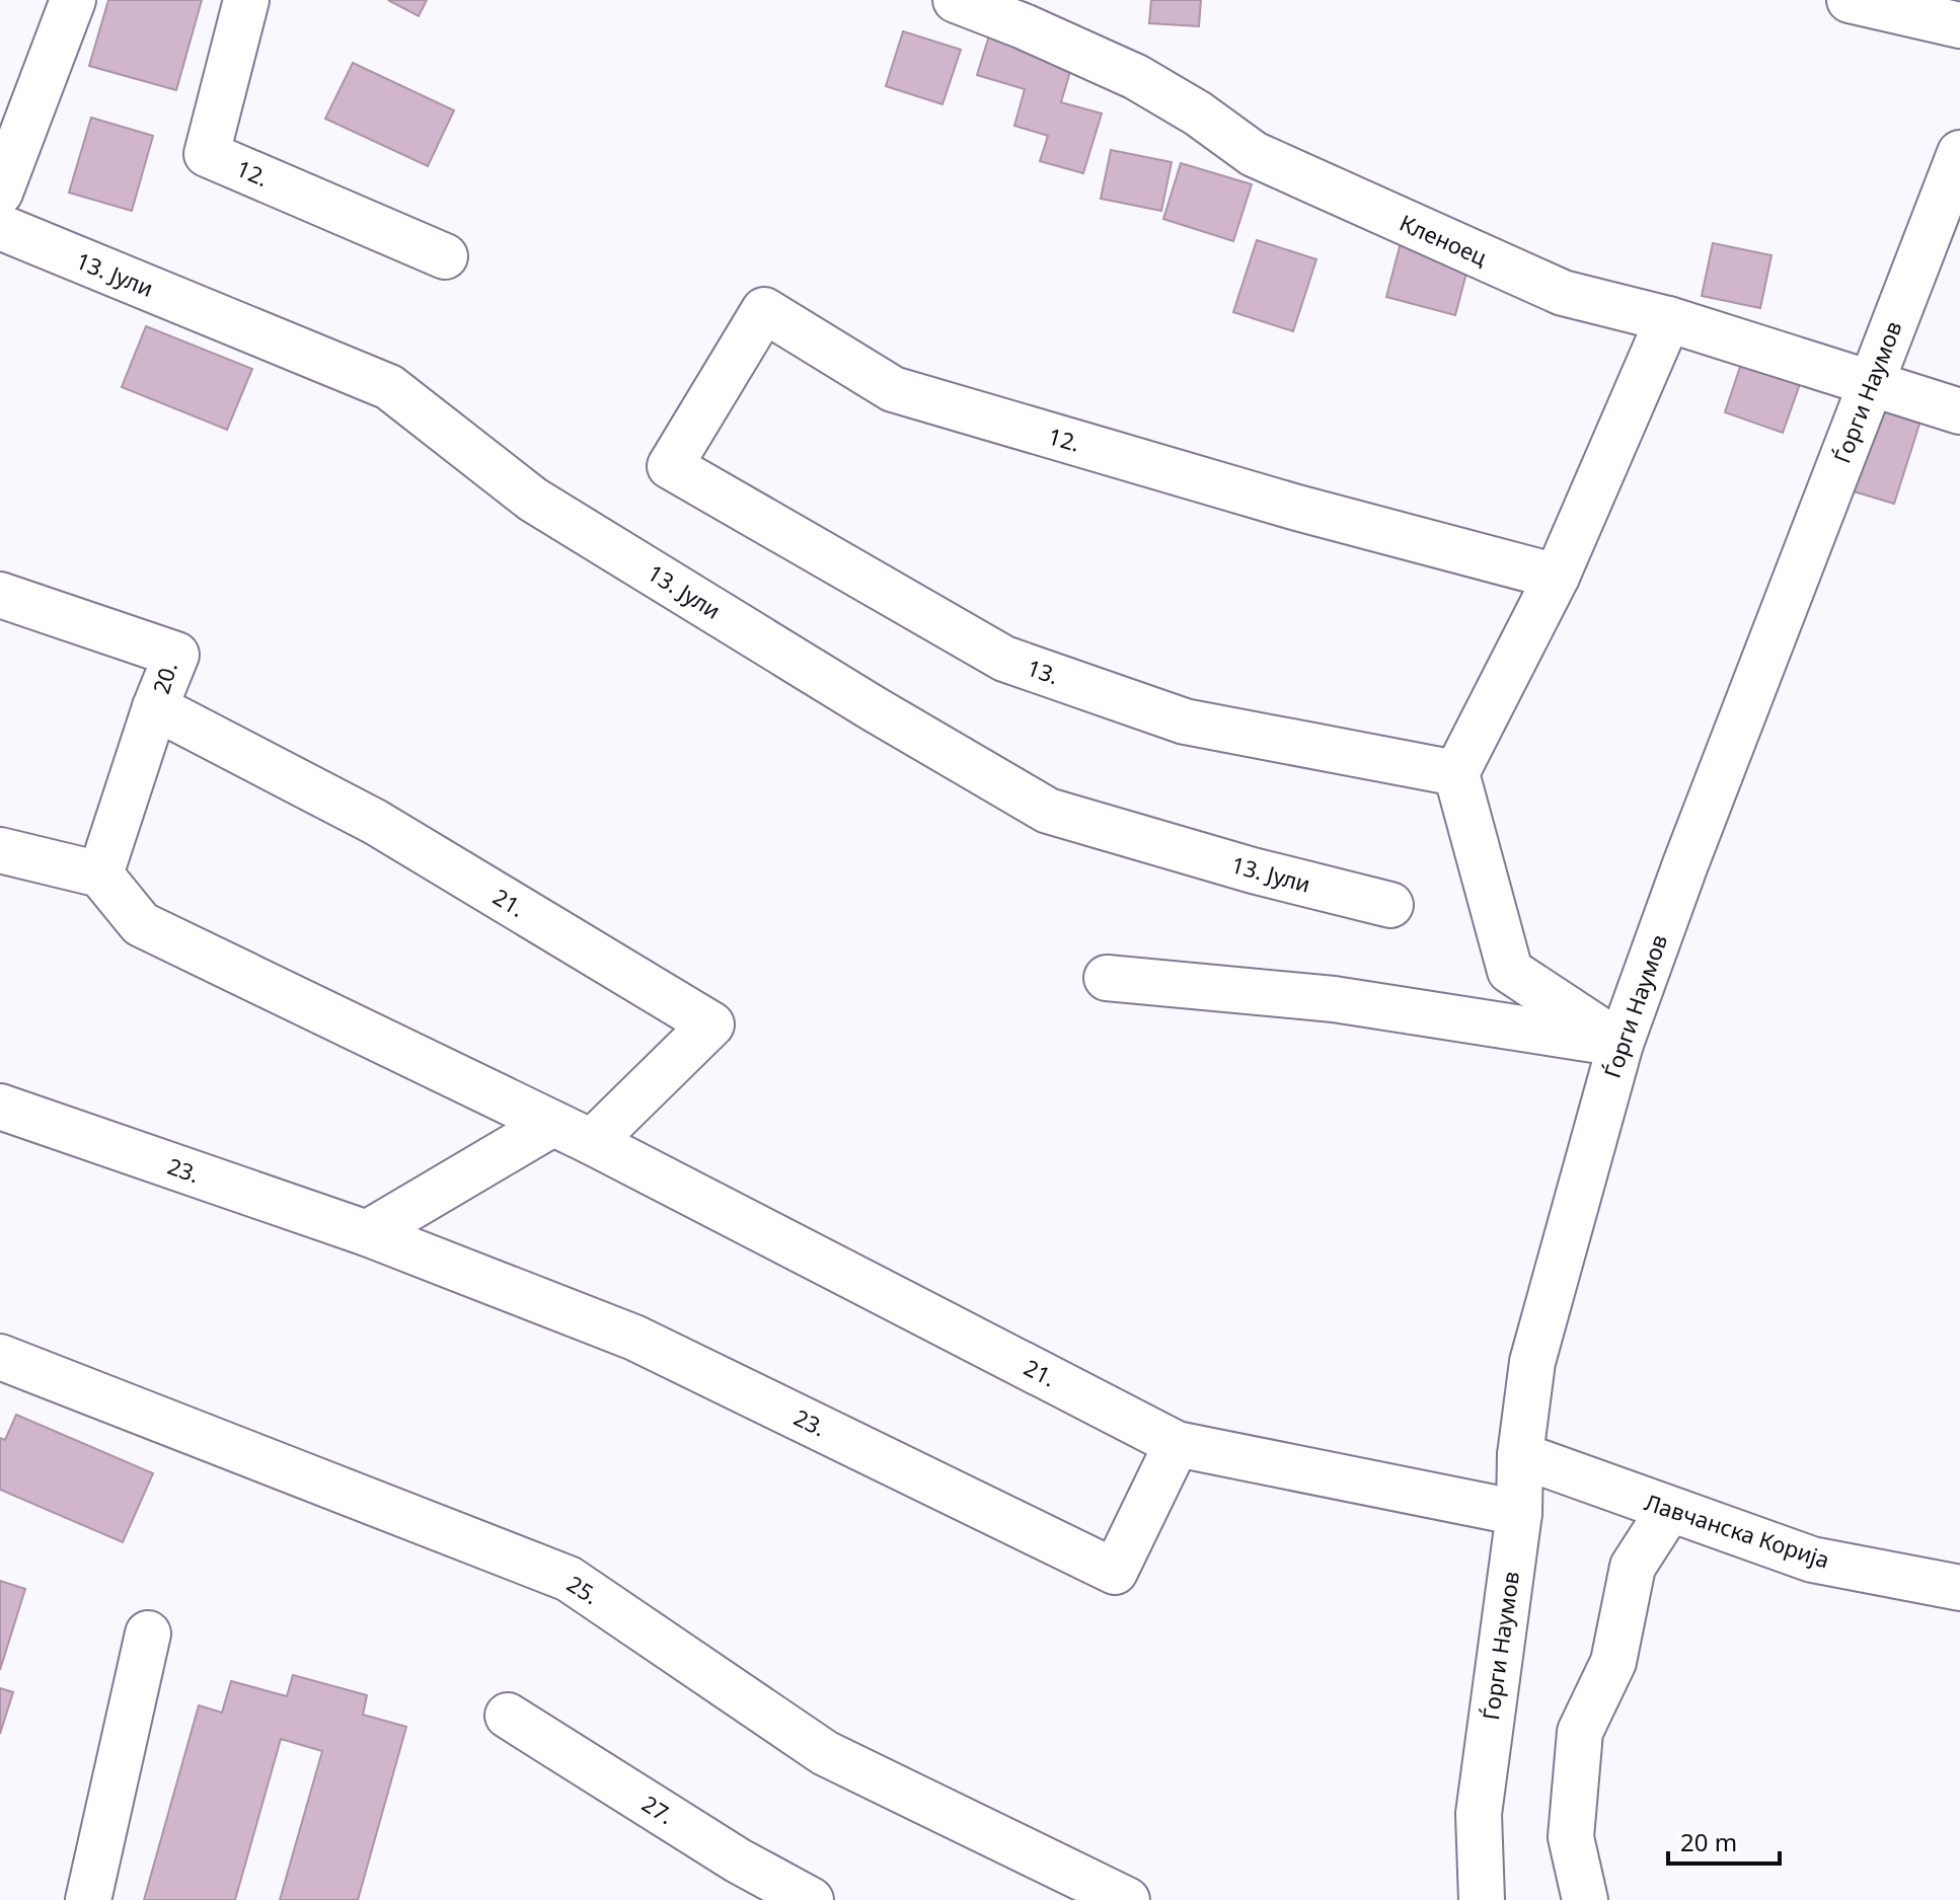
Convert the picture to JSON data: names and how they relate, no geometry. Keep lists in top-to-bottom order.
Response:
{
  "streets": {
    "street": [
      "12.",
      "Кленоец",
      "13. Јули",
      "Ѓорги Наумов",
      "13.",
      "20.",
      "21.",
      "23.",
      "Лавчанска Корија",
      "25.",
      "27."
    ]
  },
  "crossings": [
    ["12.", "13."],
    ["Кленоец", "Ѓорги Наумов"],
    ["Ѓорги Наумов", "21."],
    ["Ѓорги Наумов", "Лавчанска Корија"],
    ["20.", "21."],
    ["21.", "23."]
  ],
  "scale_bar": "20 m"
}
